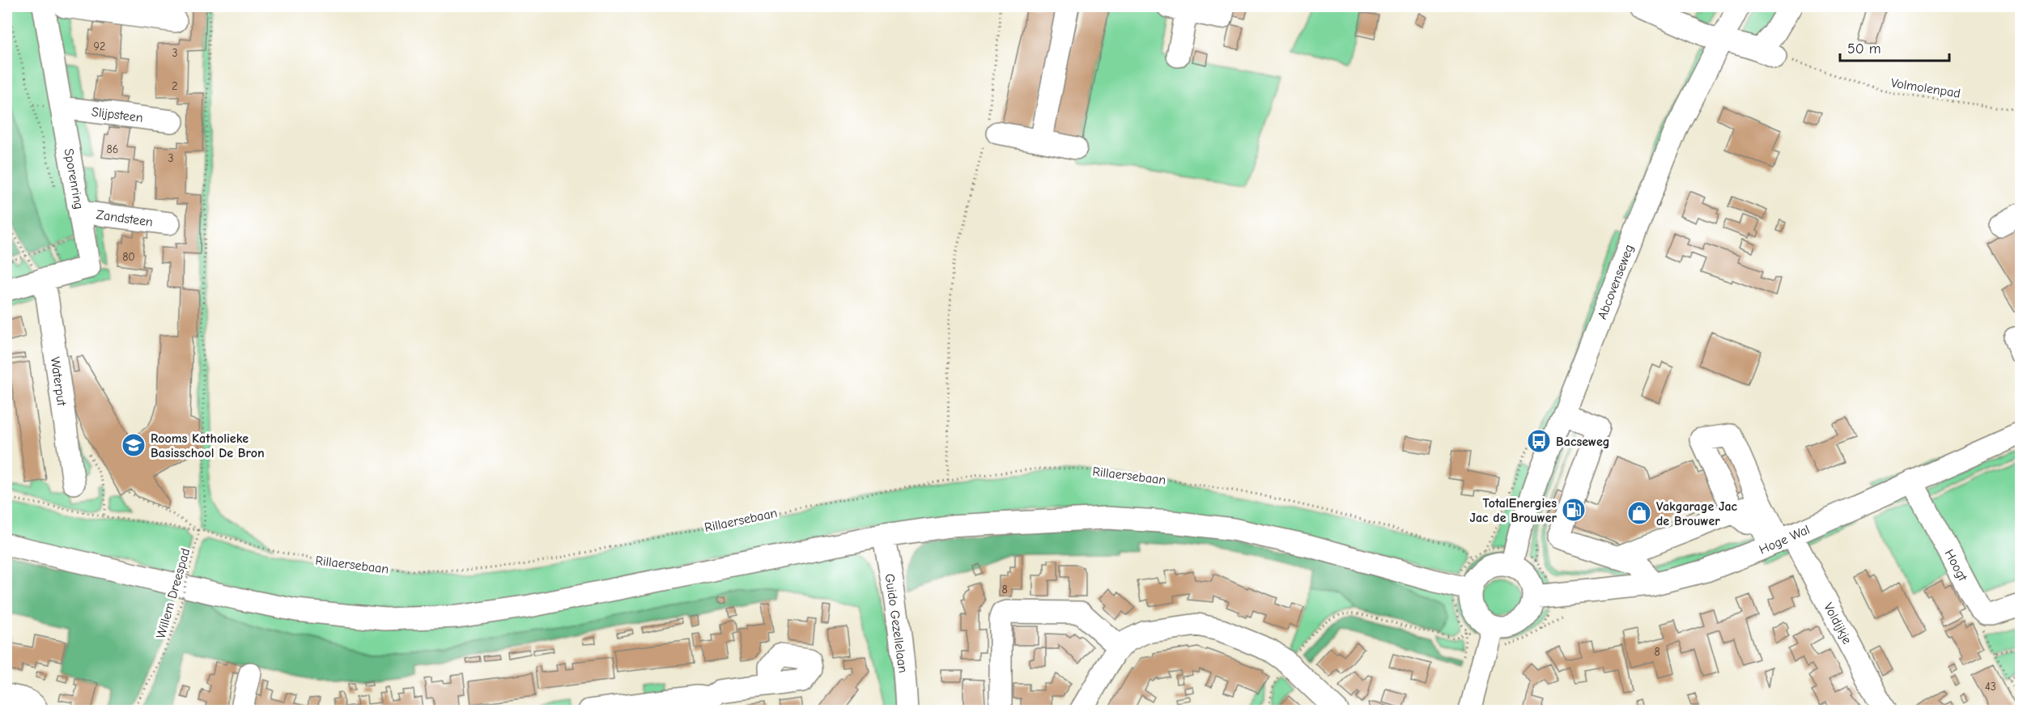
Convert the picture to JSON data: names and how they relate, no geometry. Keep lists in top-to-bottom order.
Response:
{
  "streets": {
    "street": [
      "Slijpsteen",
      "Sporenring",
      "Zandsteen",
      "Abcovenseweg",
      "Waterput",
      "Hoge Wal",
      "Hoogt",
      "Guido Gezellelaan",
      "Voldijkje"
    ],
    "path": ["Volmolenpad", "Rillaersebaan", "Willem Dreespad"]
  },
  "crossings": [
    ["Slijpsteen", "Sporenring"],
    ["Sporenring", "Zandsteen"],
    ["Sporenring", "Waterput"],
    ["Abcovenseweg", "Hoge Wal"],
    ["Rillaersebaan", "Willem Dreespad"],
    ["Hoge Wal", "Hoogt"],
    ["Hoge Wal", "Voldijkje"]
  ],
  "places": {
    "bus stop": ["Bacseweg"],
    "school or university": ["Rooms Katholieke Basisschool De Bron"],
    "fuel station": ["TotalEnergies Jac de Brouwer"],
    "shop": ["Vakgarage Jac de Brouwer"]
  },
  "house_numbers": [
    "92",
    "3",
    "2",
    "86",
    "3",
    "80",
    "8",
    "8",
    "43"
  ],
  "scale_bar": "50 m"
}
